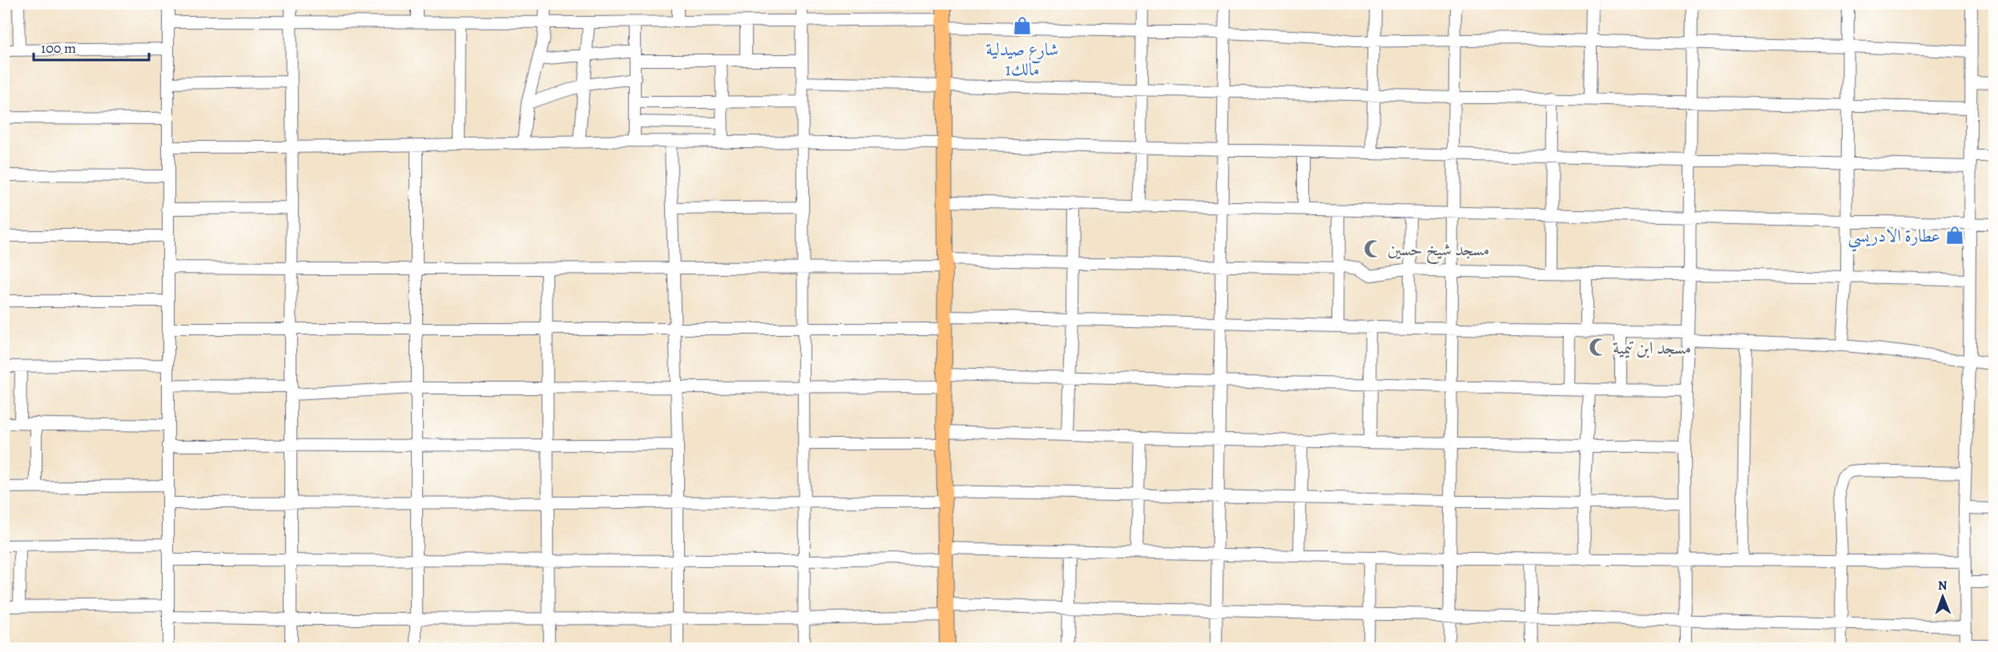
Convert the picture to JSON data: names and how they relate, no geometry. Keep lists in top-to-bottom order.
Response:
{
  "places": {
    "shop": ["شارع صيدلية مالك1", "عطارة الادريسي"],
    "mosque": ["مسجد شيخ حسين", "مسجد ابن تيمية"]
  },
  "scale_bar": "100 m",
  "north": "top"
}
